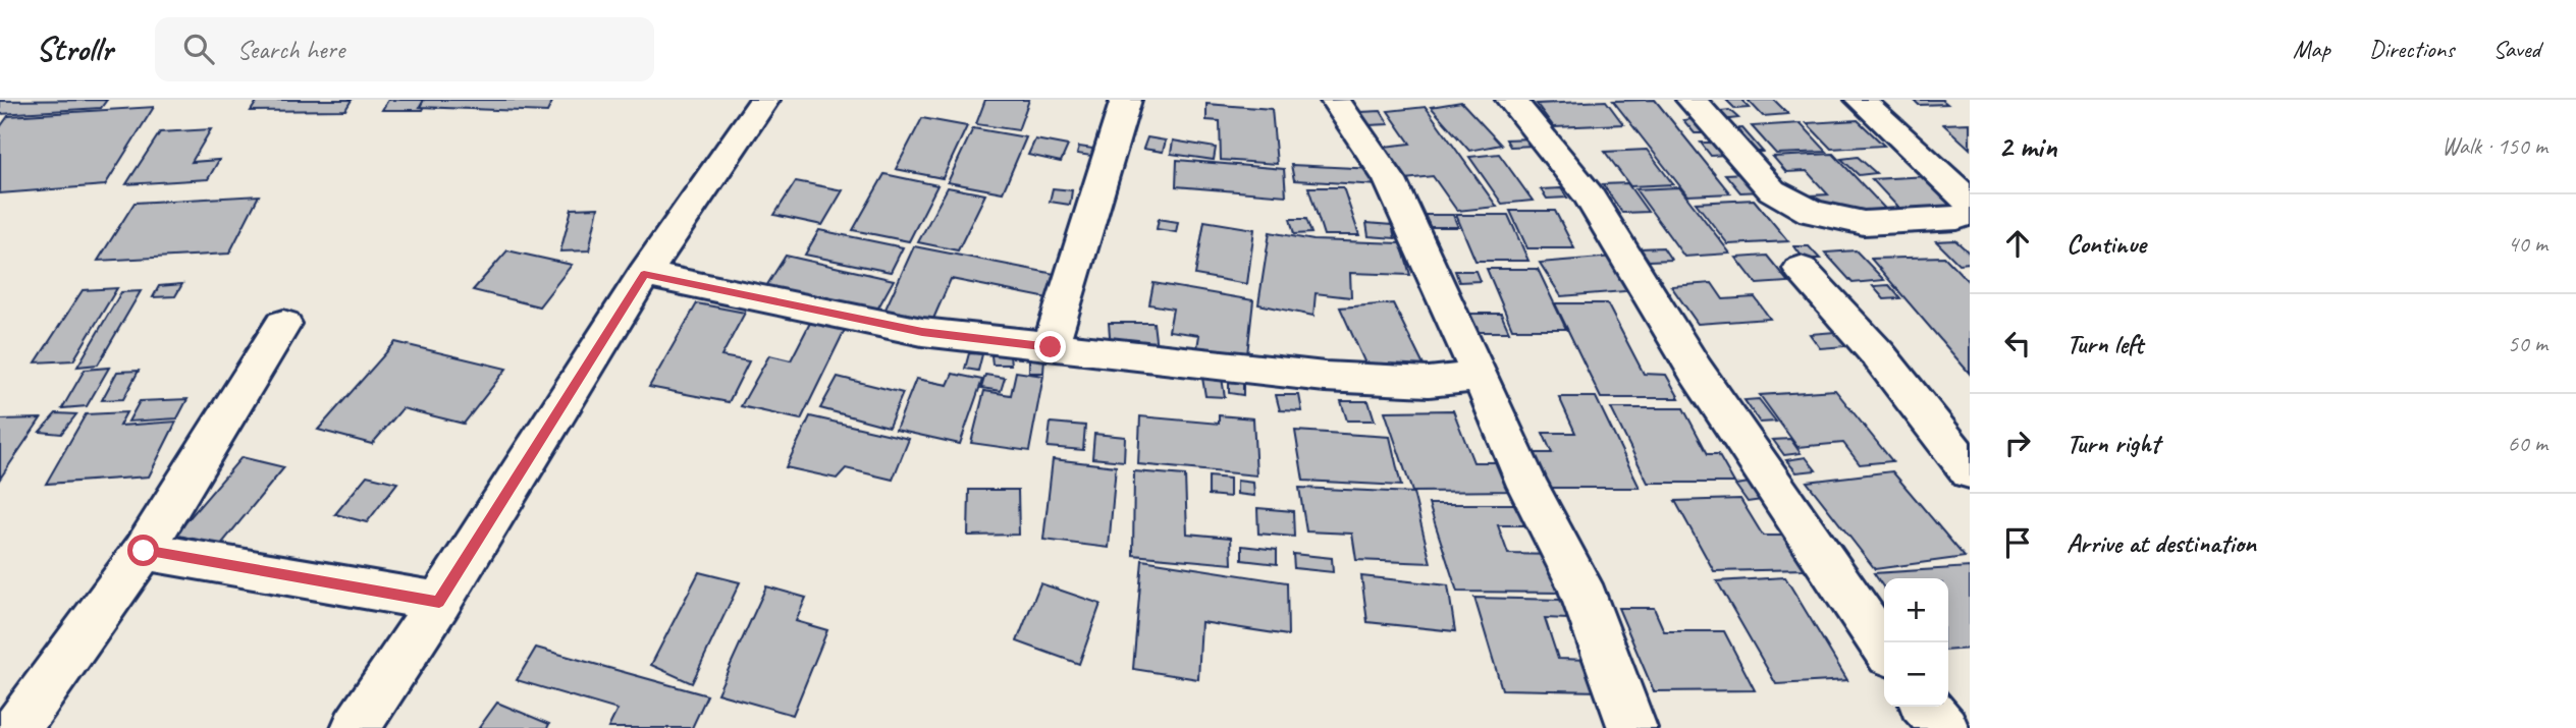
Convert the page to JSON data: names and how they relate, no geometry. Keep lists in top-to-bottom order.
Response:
{
  "page": {
    "header": "Strollr",
    "search": "Search here",
    "nav": ["Map", "Directions", "Saved"],
    "heading": ["2 min", "Walk · 150 m"],
    "list": [
      ["Continue", "40 m"],
      ["Turn left", "50 m"],
      ["Turn right", "60 m"],
      "Arrive at destination"
    ],
    "map_buttons": ["+", "−"]
  }
}
